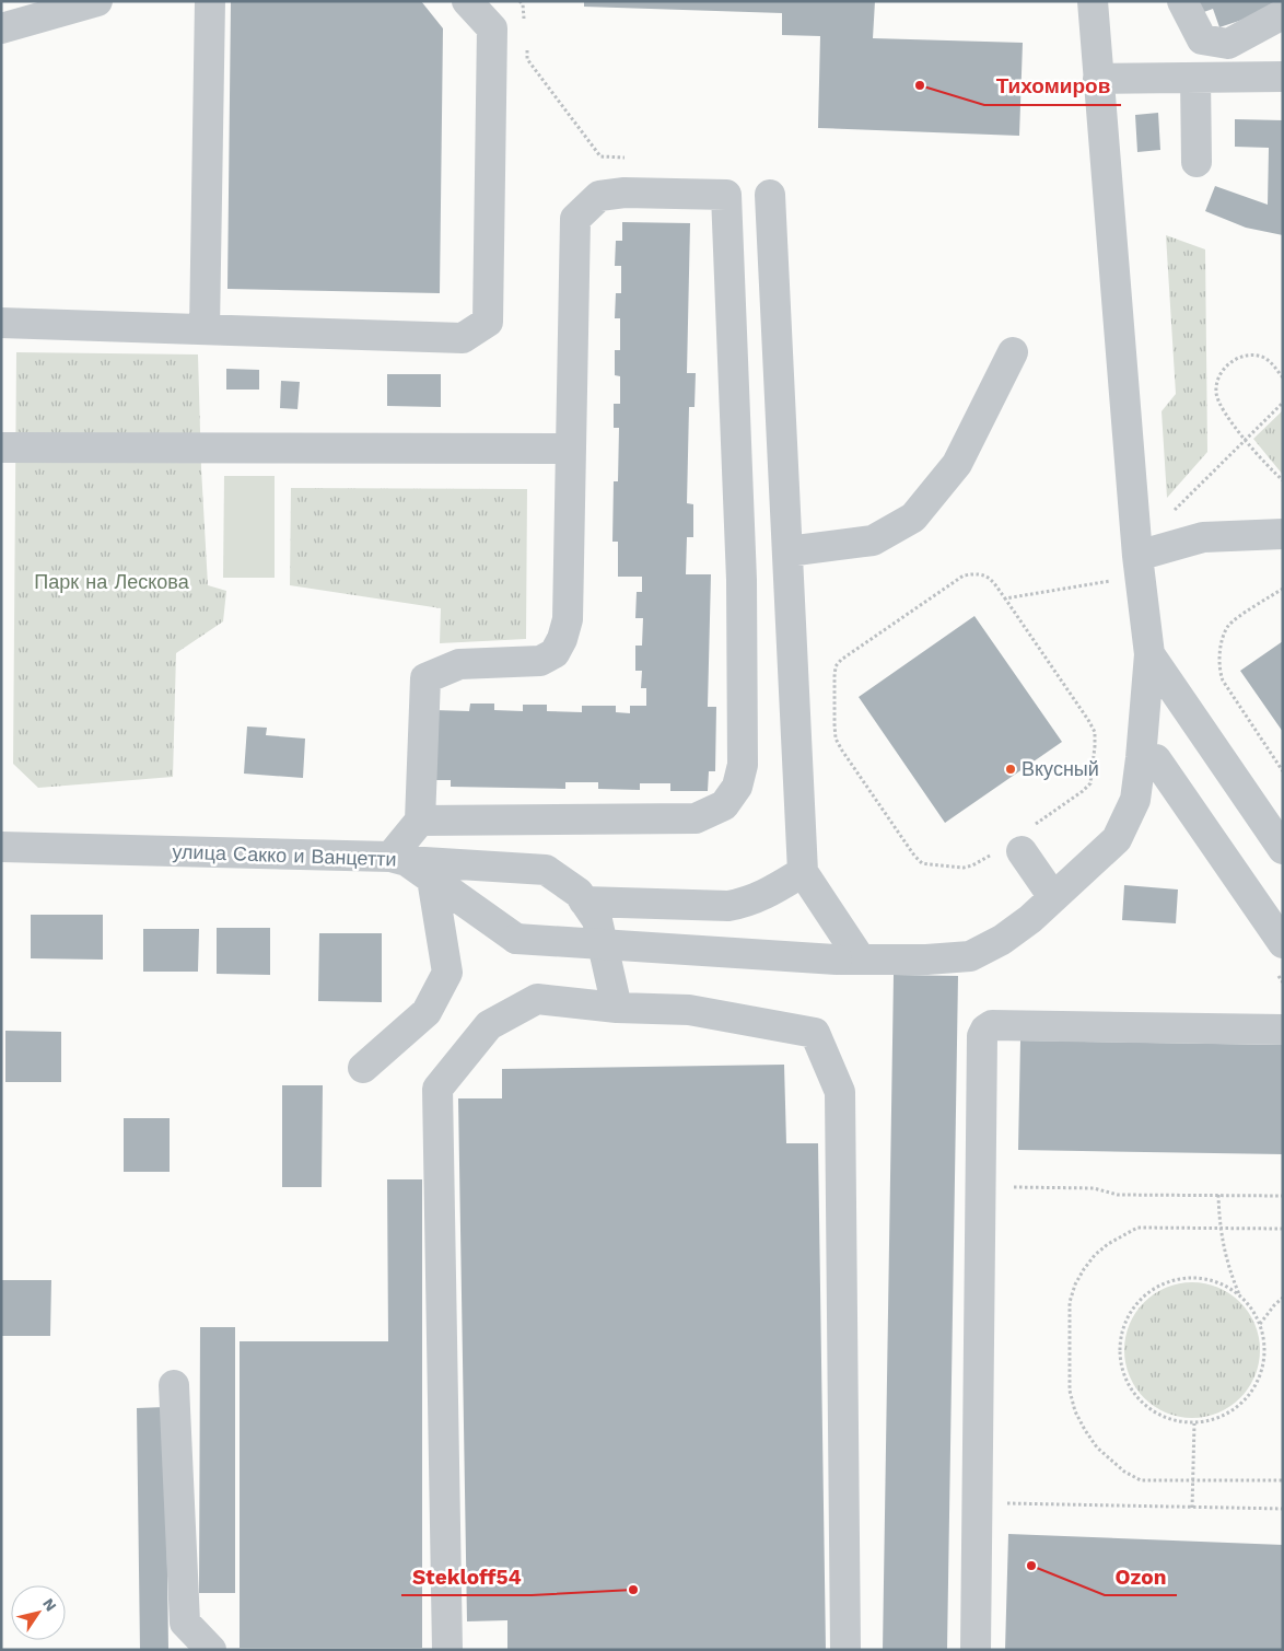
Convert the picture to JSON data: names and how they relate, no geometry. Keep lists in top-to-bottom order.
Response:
{
  "streets": {
    "street": ["улица Сакко и Ванцетти"]
  },
  "parks": ["Парк на Лескова"],
  "places": [
    "Тихомиров",
    "Вкусный",
    "Ozon",
    "Stekloff54"
  ],
  "north": "top right"
}
